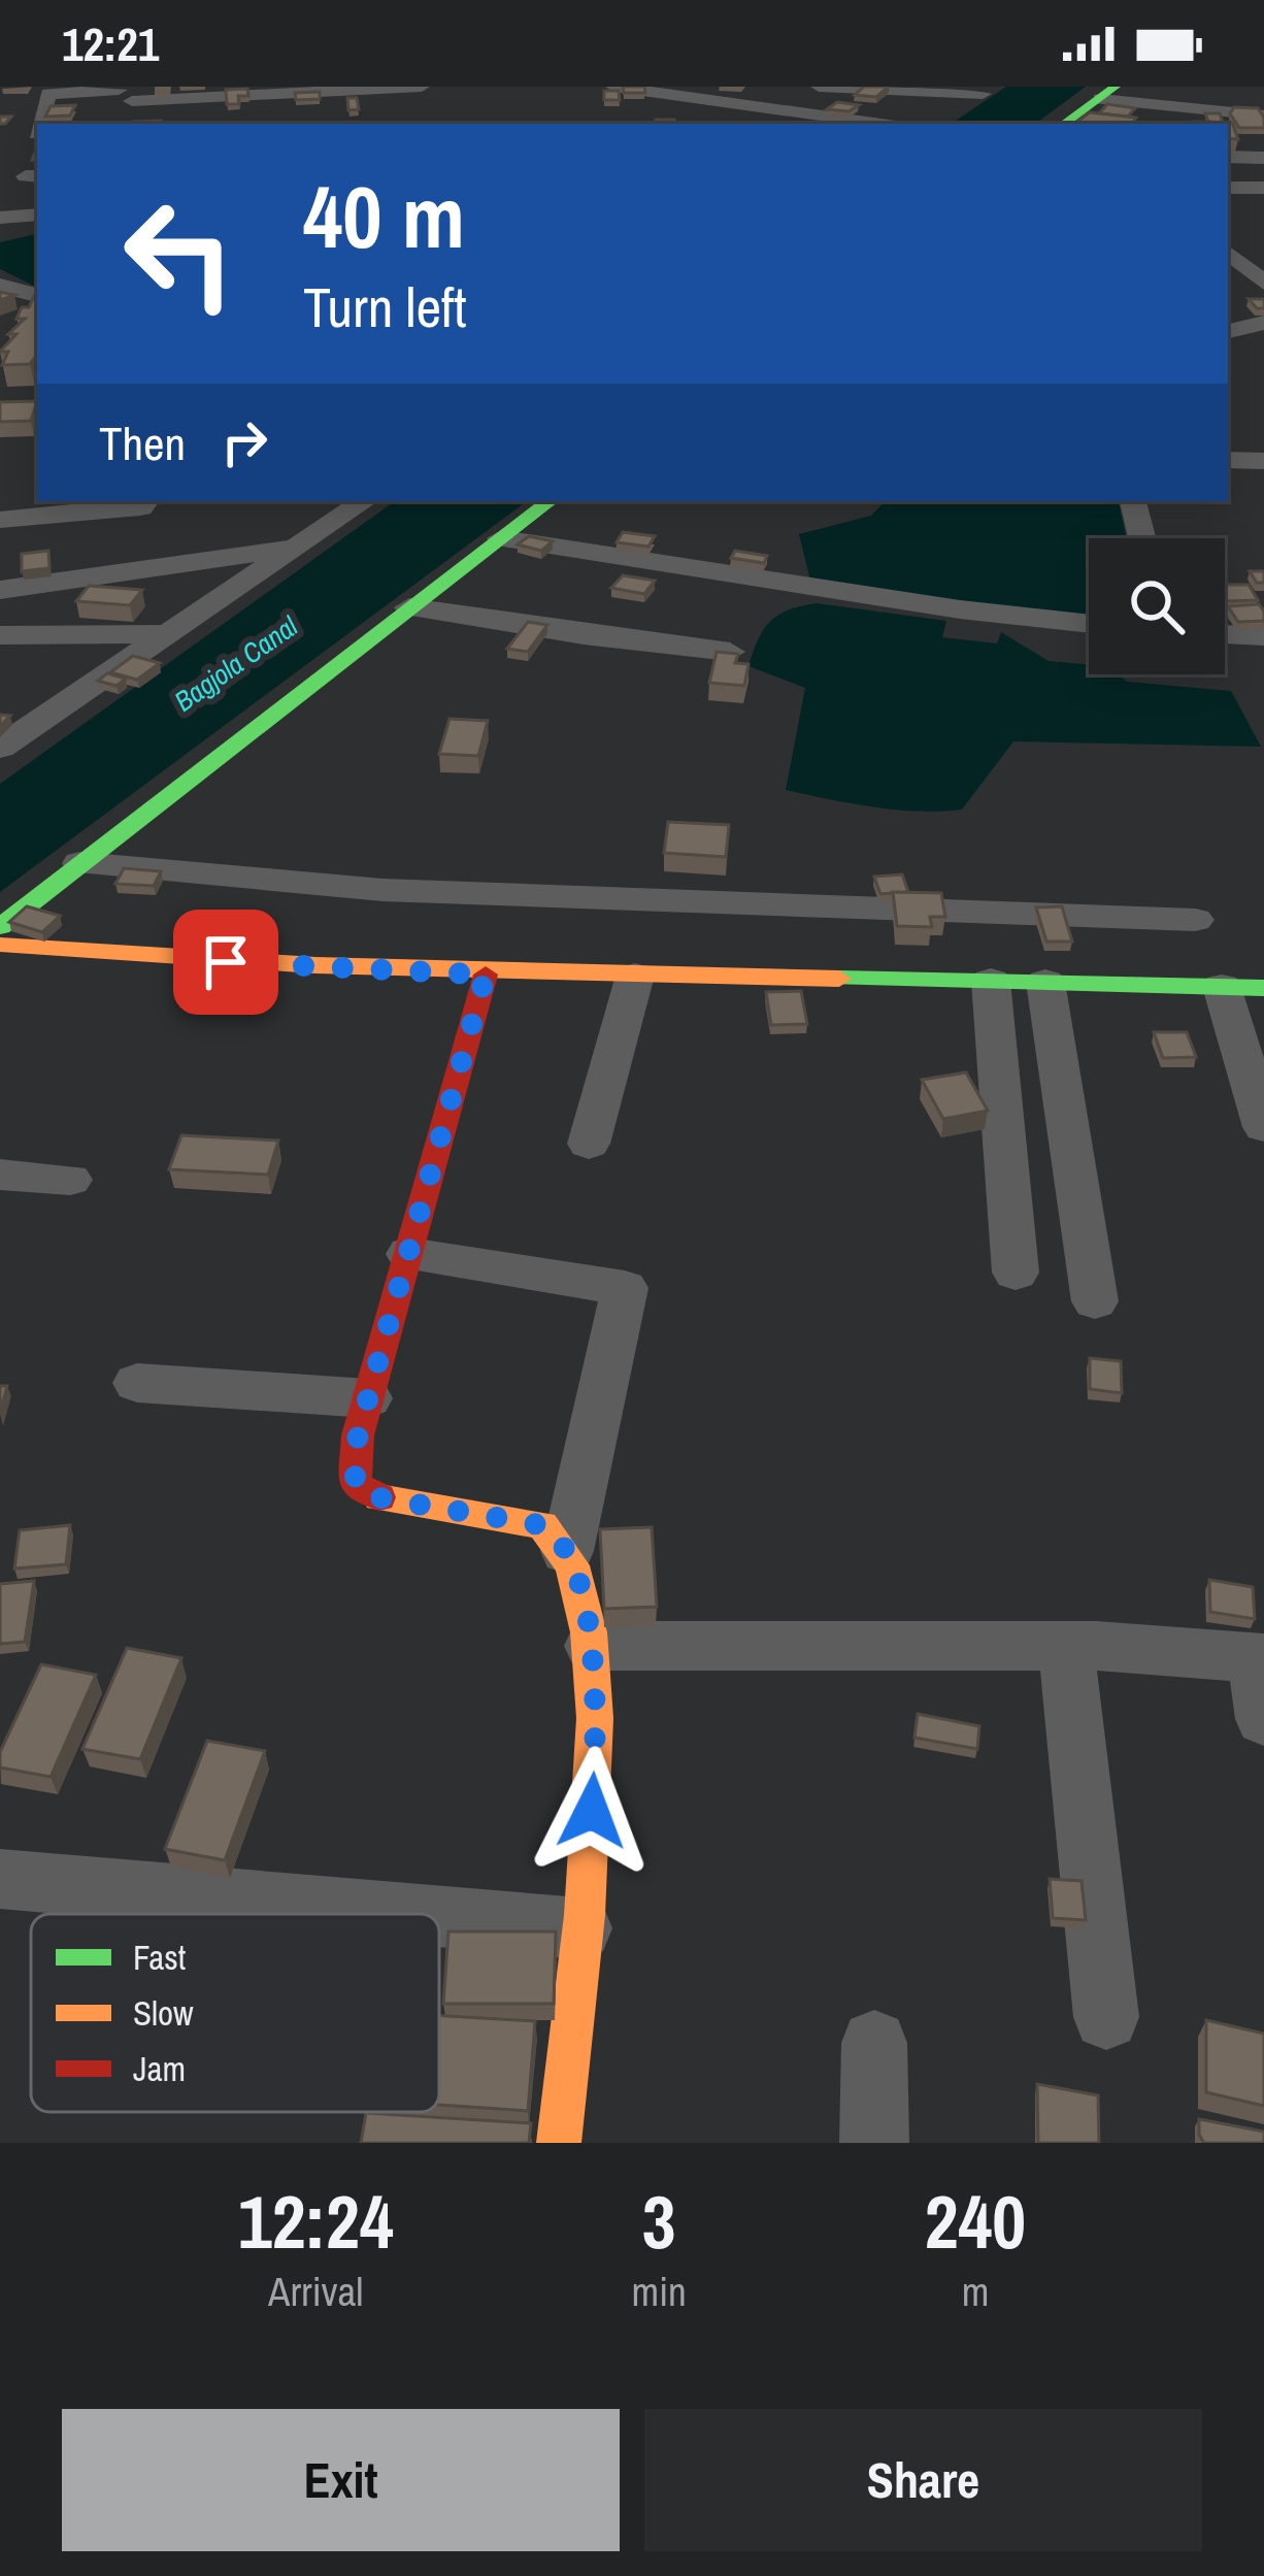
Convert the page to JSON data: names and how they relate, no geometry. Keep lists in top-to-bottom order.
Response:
{
  "water": ["Bagjola Canal"],
  "legend": ["Fast", "Slow", "Jam"],
  "page": {
    "status": "12:21",
    "turn": ["40 m", "Turn left"],
    "then": "Then",
    "eta": [
      "12:24",
      "Arrival",
      "3",
      "min",
      "240",
      "m"
    ],
    "buttons": ["Exit", "Share"]
  }
}
